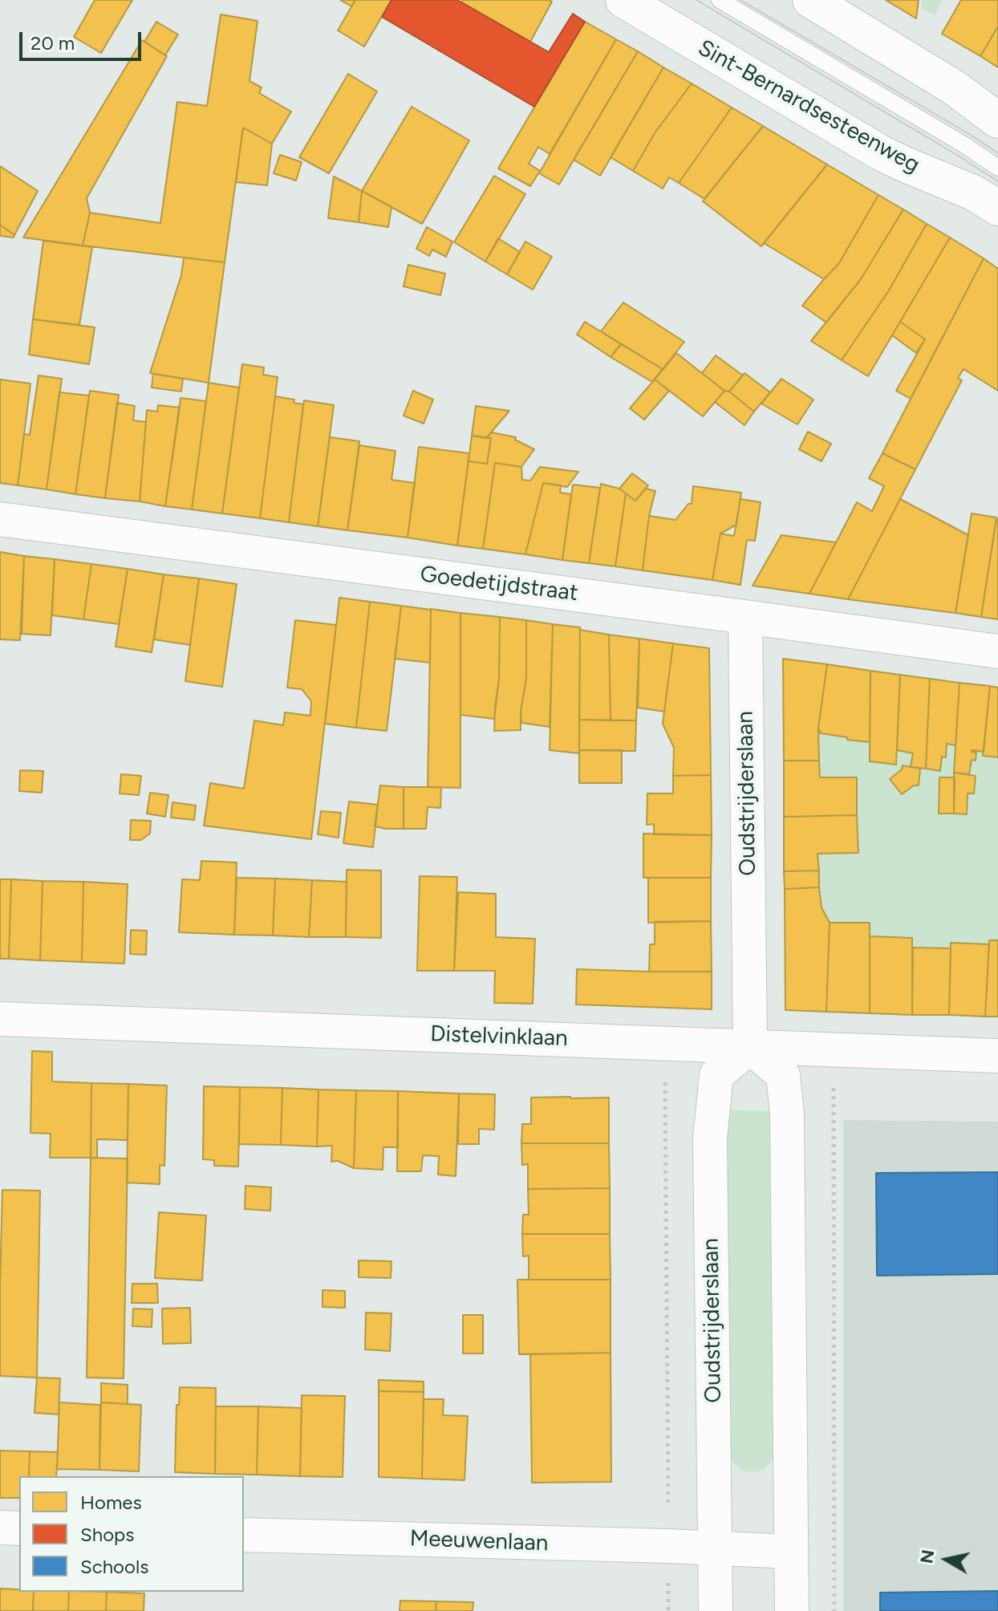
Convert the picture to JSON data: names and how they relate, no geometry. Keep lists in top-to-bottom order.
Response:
{
  "streets": {
    "main road": ["Sint-Bernardsesteenweg"],
    "street": [
      "Goedetijdstraat",
      "Oudstrijderslaan",
      "Distelvinklaan",
      "Meeuwenlaan"
    ]
  },
  "crossings": [
    ["Goedetijdstraat", "Oudstrijderslaan"],
    ["Oudstrijderslaan", "Distelvinklaan"],
    ["Oudstrijderslaan", "Meeuwenlaan"]
  ],
  "legend": ["Homes", "Shops", "Schools"],
  "scale_bar": "20 m",
  "north": "left"
}
